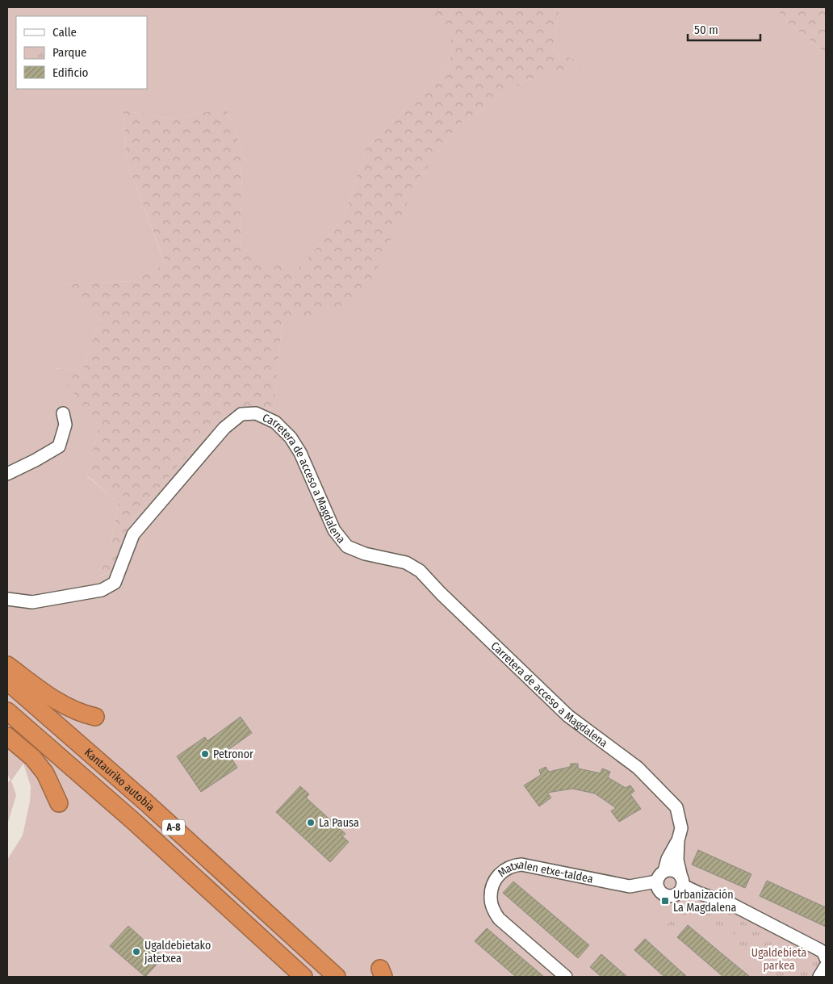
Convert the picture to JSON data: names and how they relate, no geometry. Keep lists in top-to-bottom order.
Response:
{
  "streets": {
    "highway": ["Kantauriko autobia", "A-8"],
    "street": ["Carretera de acceso a Magdalena", "Matxalen etxe-taldea"]
  },
  "crossings": [
    ["Carretera de acceso a Magdalena", "Matxalen etxe-taldea"]
  ],
  "parks": ["Ugaldebieta parkea"],
  "places": {
    "other": ["Petronor", "La Pausa", "Ugaldebietako jatetxea"],
    "transit": ["Urbanización La Magdalena"]
  },
  "legend": ["Calle", "Parque", "Edificio"],
  "scale_bar": "50 m"
}
